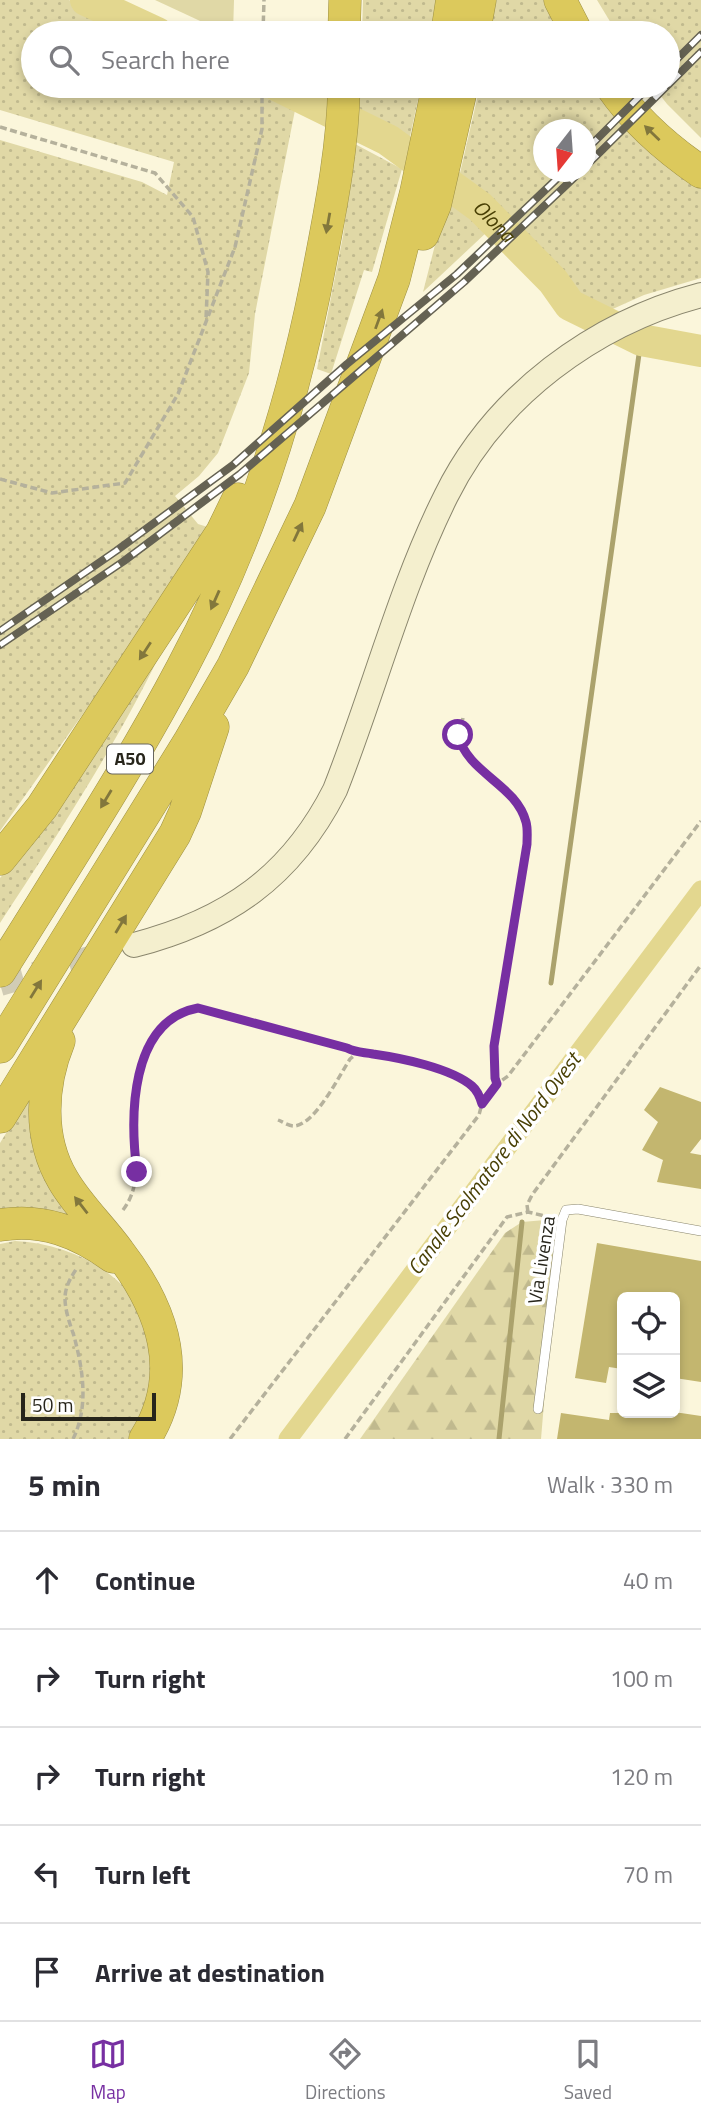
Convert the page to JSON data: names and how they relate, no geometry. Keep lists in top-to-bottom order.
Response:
{
  "streets": {
    "highway": ["A50"],
    "lane": ["Via Livenza"]
  },
  "water": ["Olona", "Canale Scolmatore di Nord Ovest"],
  "scale_bar": "50 m",
  "north": "bottom",
  "page": {
    "search": "Search here",
    "scale": "50 m",
    "heading": ["5 min", "Walk · 330 m"],
    "list": [
      ["Continue", "40 m"],
      ["Turn right", "100 m"],
      ["Turn right", "120 m"],
      ["Turn left", "70 m"],
      "Arrive at destination"
    ],
    "nav": ["Map", "Directions", "Saved"]
  }
}
